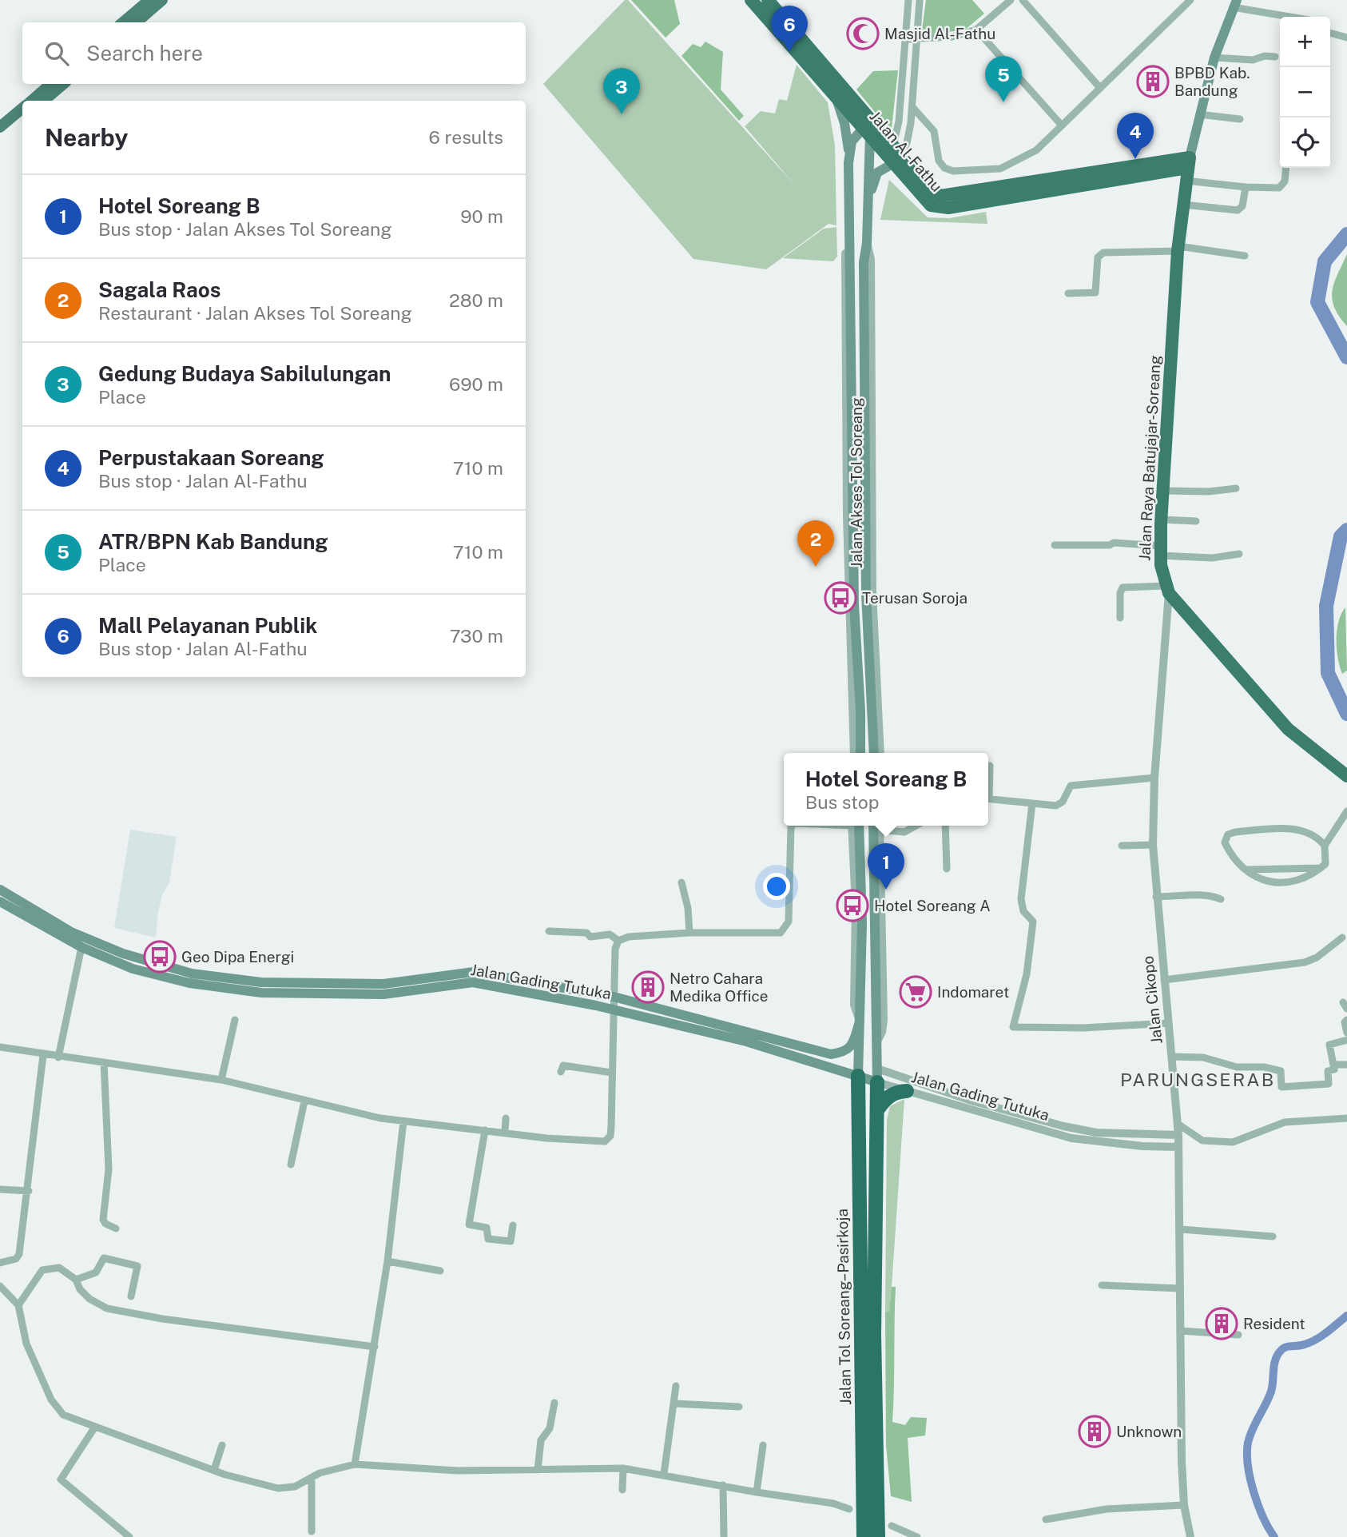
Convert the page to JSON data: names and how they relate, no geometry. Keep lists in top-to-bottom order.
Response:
{
  "streets": {
    "highway": ["Jalan Al-Fathu", "Jalan Raya Batujajar-Soreang", "Jalan Tol Soreang–Pasirkoja"],
    "main road": ["Jalan Akses Tol Soreang", "Jalan Gading Tutuka"],
    "street": ["Jalan Cikopo"]
  },
  "crossings": [
    ["Jalan Al-Fathu", "Jalan Raya Batujajar-Soreang"],
    ["Jalan Al-Fathu", "Jalan Akses Tol Soreang"],
    ["Jalan Raya Batujajar-Soreang", "Jalan Cikopo"],
    ["Jalan Gading Tutuka", "Jalan Cikopo"],
    ["Jalan Gading Tutuka", "Jalan Tol Soreang–Pasirkoja"]
  ],
  "districts": ["PARUNGSERAB"],
  "places": {
    "mosque": ["Masjid Al-Fathu"],
    "building": [
      "BPBD Kab. Bandung",
      "Netro Cahara Medika Office",
      "Resident",
      "Unknown"
    ],
    "bus stop": ["Terusan Soroja", "Hotel Soreang A", "Geo Dipa Energi"],
    "supermarket": ["Indomaret"]
  },
  "page": {
    "pins": [
      "6",
      "5",
      "3",
      "4",
      "2",
      "1"
    ],
    "map_buttons": ["+", "−"],
    "search": "Search here",
    "heading": ["Nearby", "6 results"],
    "list": [
      {
        "mark": "1",
        "name": "Hotel Soreang B",
        "note": "Bus stop · Jalan Akses Tol Soreang",
        "value": "90 m"
      },
      {
        "mark": "2",
        "name": "Sagala Raos",
        "note": "Restaurant · Jalan Akses Tol Soreang",
        "value": "280 m"
      },
      {
        "mark": "3",
        "name": "Gedung Budaya Sabilulungan",
        "note": "Place",
        "value": "690 m"
      },
      {
        "mark": "4",
        "name": "Perpustakaan Soreang",
        "note": "Bus stop · Jalan Al-Fathu",
        "value": "710 m"
      },
      {
        "mark": "5",
        "name": "ATR/BPN Kab Bandung",
        "note": "Place",
        "value": "710 m"
      },
      {
        "mark": "6",
        "name": "Mall Pelayanan Publik",
        "note": "Bus stop · Jalan Al-Fathu",
        "value": "730 m"
      }
    ],
    "popup": ["Hotel Soreang B", "Bus stop"]
  }
}
